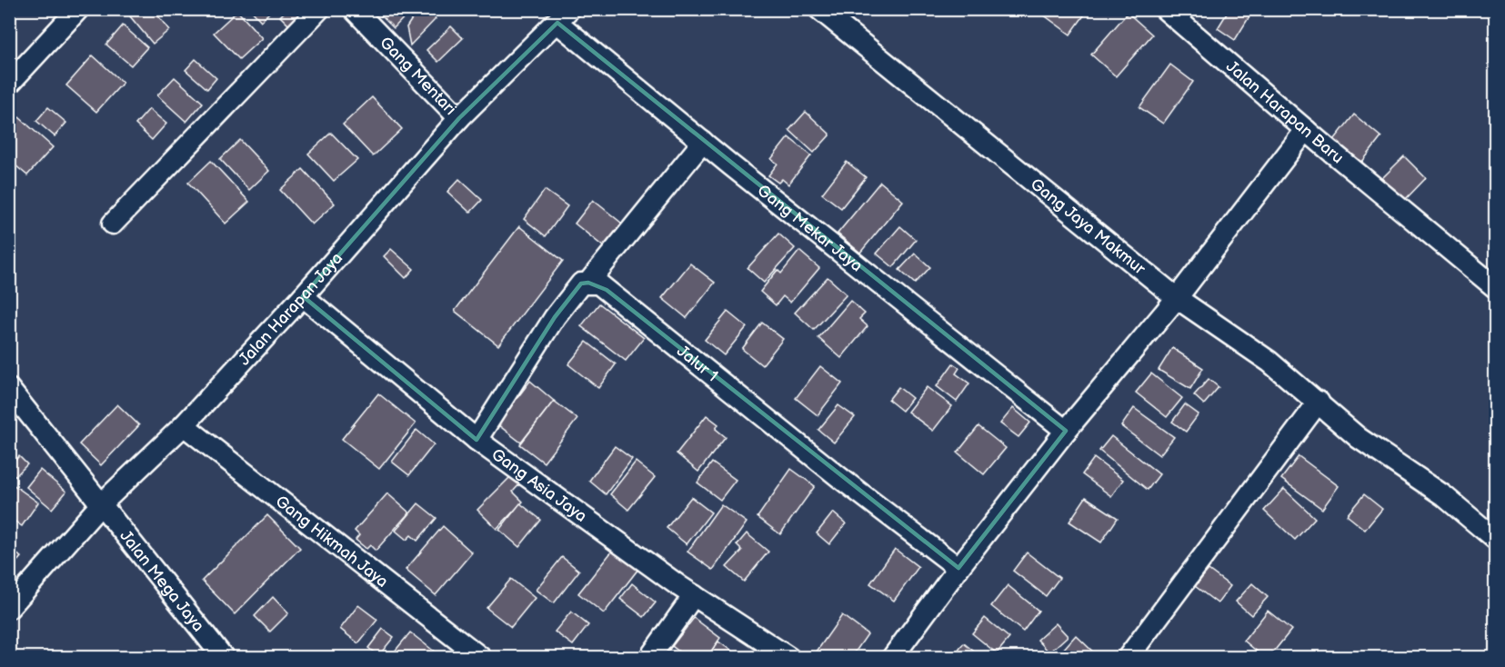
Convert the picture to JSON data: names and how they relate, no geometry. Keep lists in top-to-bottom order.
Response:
{
  "streets": {
    "street": [
      "Gang Mentari",
      "Jalan Harapan Baru",
      "Gang Jaya Makmur",
      "Gang Mekar Jaya",
      "Jalan Harapan Jaya",
      "Jalur 1",
      "Gang Asia Jaya",
      "Gang Hikmah Jaya",
      "Jalan Mega Jaya"
    ]
  },
  "crossings": [
    ["Gang Mentari", "Jalan Harapan Jaya"],
    ["Gang Mekar Jaya", "Jalan Harapan Jaya"],
    ["Jalan Harapan Jaya", "Gang Asia Jaya"],
    ["Jalan Harapan Jaya", "Gang Hikmah Jaya"],
    ["Jalan Harapan Jaya", "Jalan Mega Jaya"]
  ]
}
